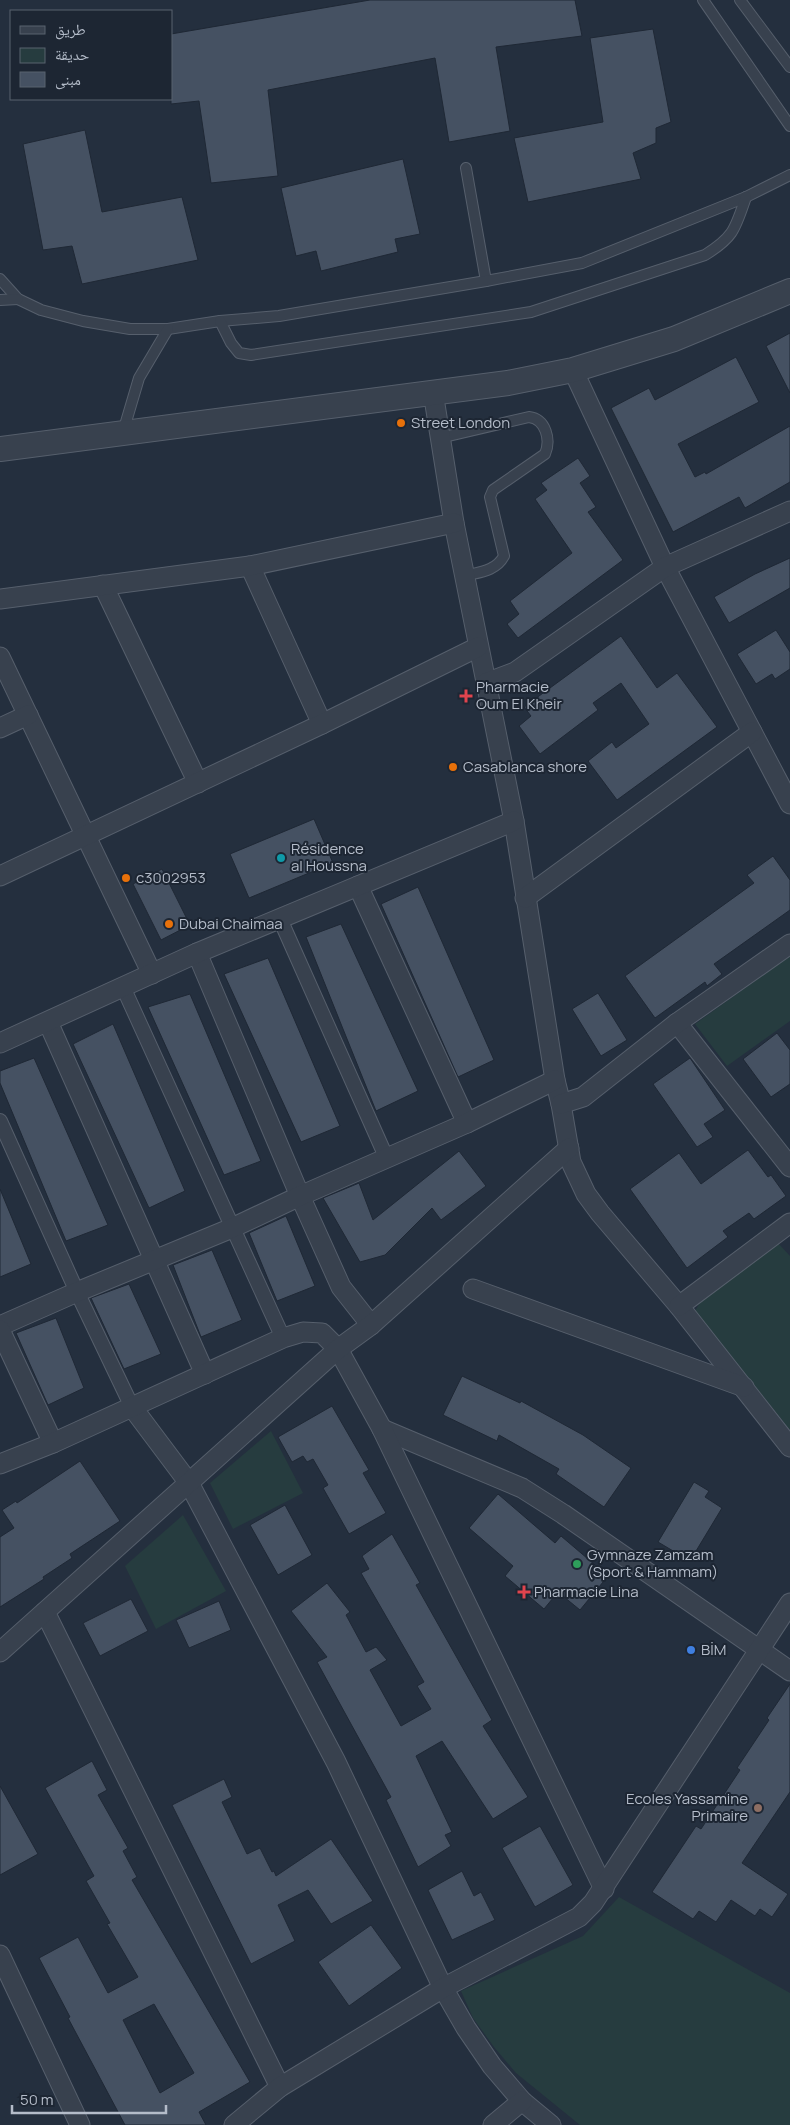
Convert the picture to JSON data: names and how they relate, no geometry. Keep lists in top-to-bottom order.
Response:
{
  "places": {
    "other": [
      "Street London",
      "Casablanca shore",
      "Résidence al Houssna",
      "c3002953",
      "Dubai Chaimaa",
      "Gymnaze Zamzam (Sport & Hammam)",
      "BİM",
      "Ecoles Yassamine Primaire"
    ],
    "health": ["Pharmacie Oum El Kheir", "Pharmacie Lina"]
  },
  "legend": ["طريق", "حديقة", "مبنى"],
  "scale_bar": "50 m"
}
